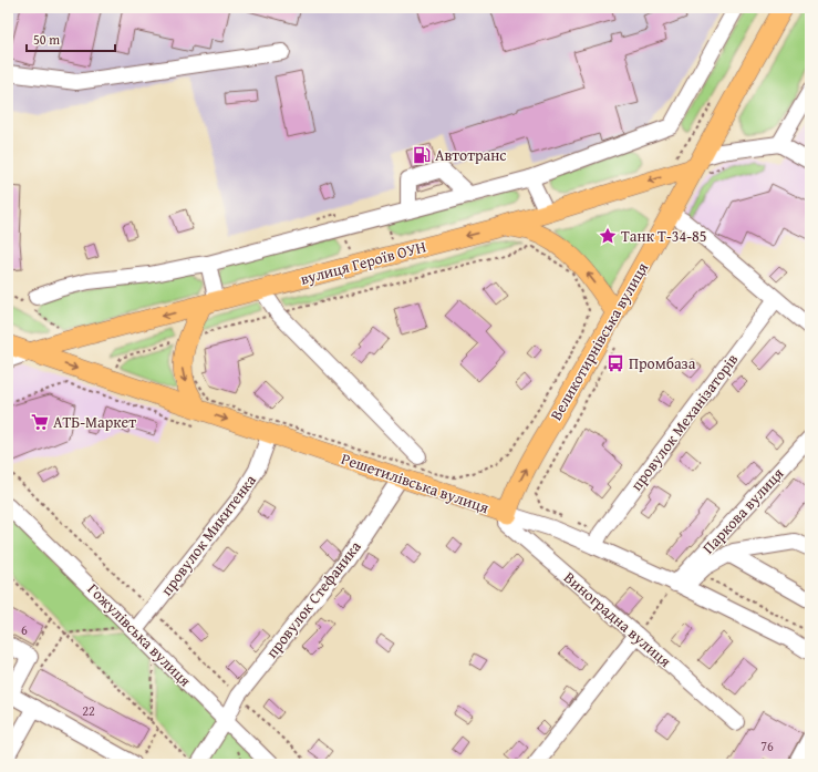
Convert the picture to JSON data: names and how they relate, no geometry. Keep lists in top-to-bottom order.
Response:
{
  "streets": {
    "main road": ["вулиця Героїв ОУН", "Великотирнівська вулиця", "Решетилівська вулиця"],
    "street": [
      "провулок Механізаторів",
      "Паркова вулиця",
      "провулок Микитенка",
      "провулок Стефаника",
      "Виноградна вулиця",
      "Гожулівська вулиця"
    ]
  },
  "crossings": [
    ["вулиця Героїв ОУН", "Великотирнівська вулиця"],
    ["вулиця Героїв ОУН", "Решетилівська вулиця"],
    ["Великотирнівська вулиця", "Решетилівська вулиця"],
    ["Великотирнівська вулиця", "Виноградна вулиця"],
    ["провулок Механізаторів", "Решетилівська вулиця"],
    ["Решетилівська вулиця", "Паркова вулиця"],
    ["Решетилівська вулиця", "провулок Микитенка"],
    ["Решетилівська вулиця", "провулок Стефаника"],
    ["Решетилівська вулиця", "Виноградна вулиця"],
    ["провулок Микитенка", "Гожулівська вулиця"],
    ["провулок Стефаника", "Гожулівська вулиця"]
  ],
  "one_way": ["вулиця Героїв ОУН", "Великотирнівська вулиця"],
  "places": {
    "fuel station": ["Автотранс"],
    "place": ["Танк Т-34-85"],
    "bus stop": ["Промбаза"],
    "supermarket": ["АТБ-Маркет"]
  },
  "house_numbers": ["6", "22", "76"],
  "scale_bar": "50 m"
}
